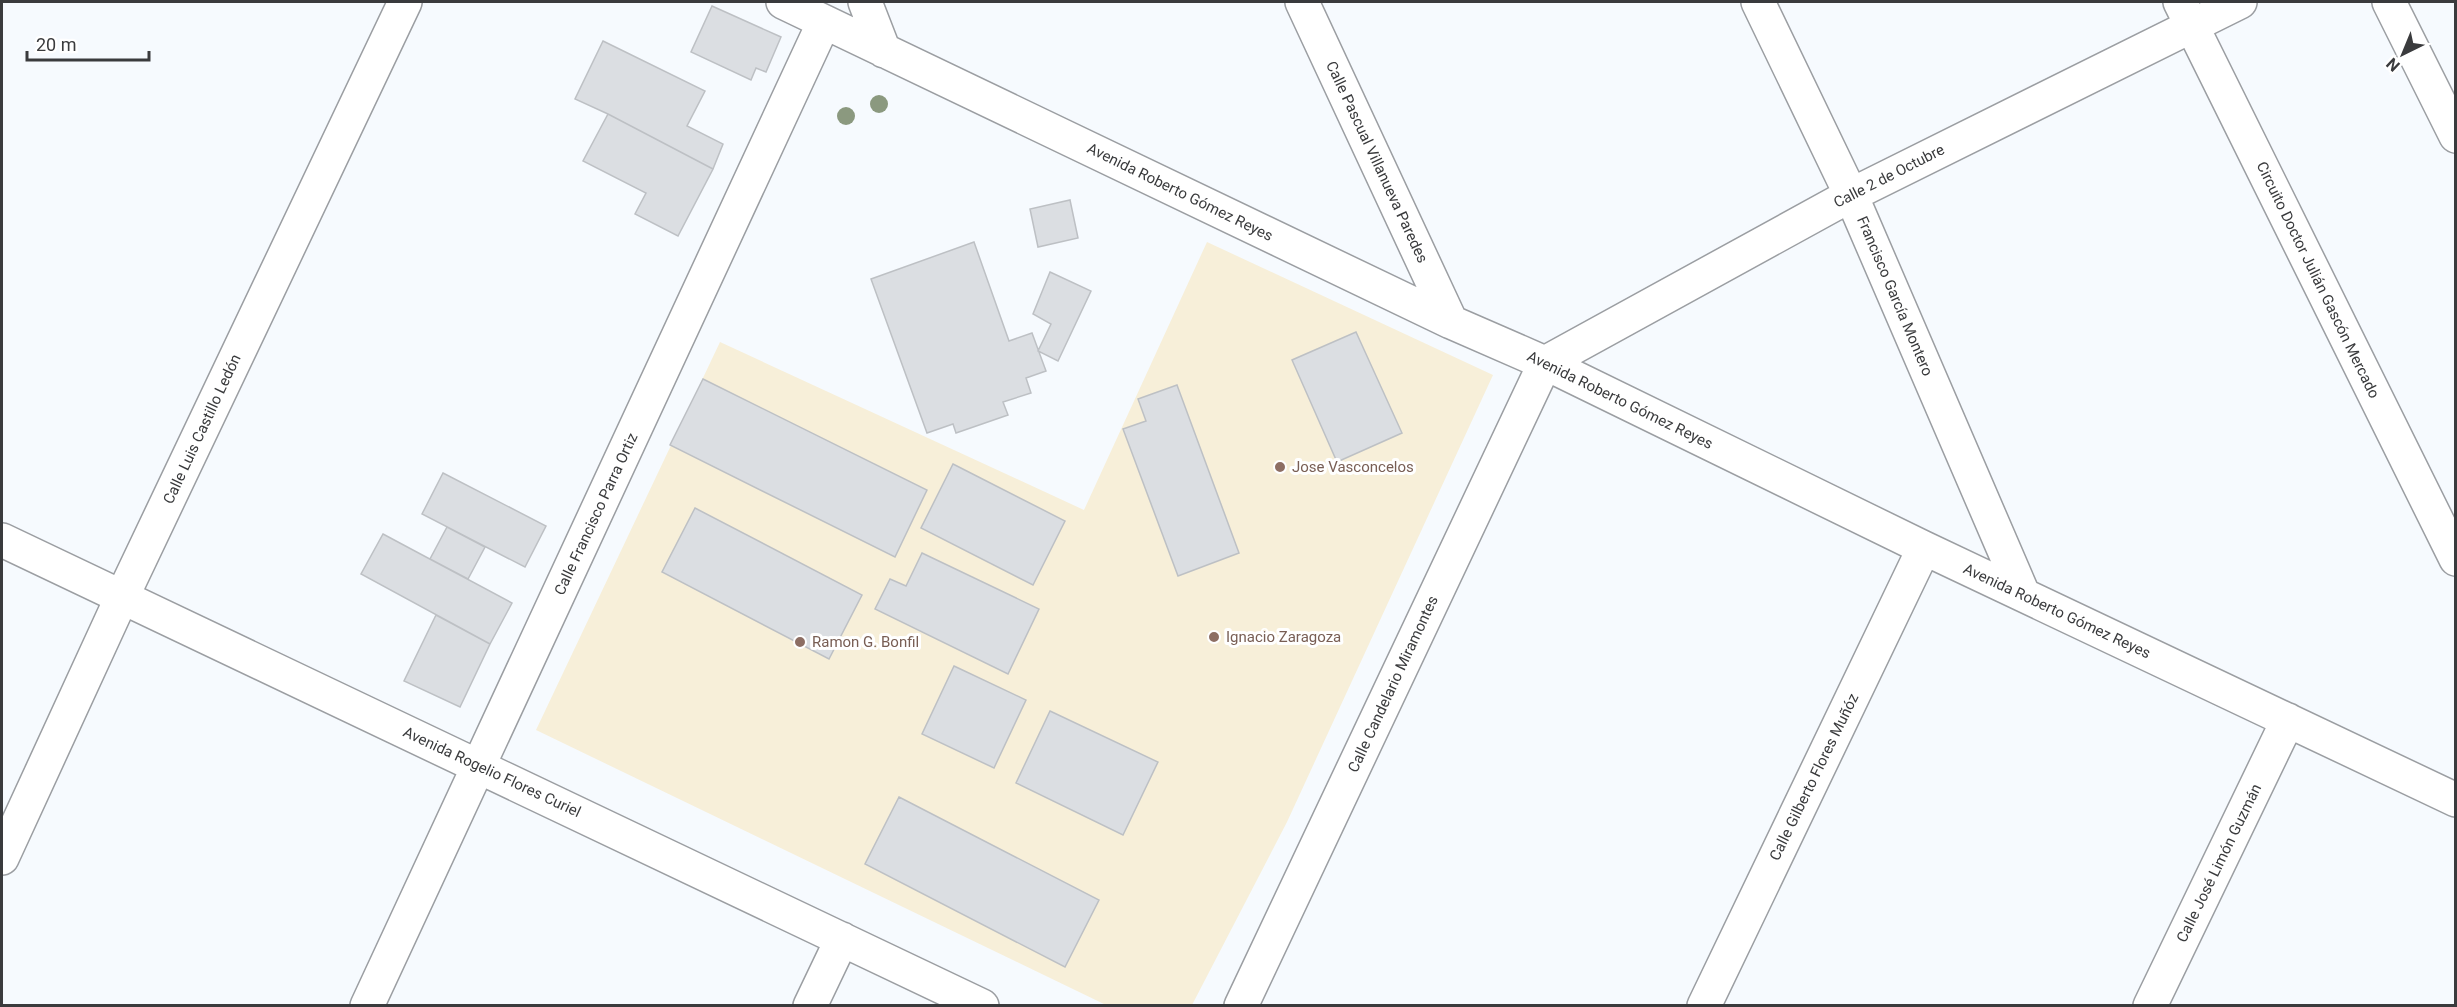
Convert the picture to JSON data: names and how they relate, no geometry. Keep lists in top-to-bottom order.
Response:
{
  "streets": {
    "street": [
      "Calle Pascual Villanueva Paredes",
      "Calle 2 de Octubre",
      "Avenida Roberto Gómez Reyes",
      "Circuito Doctor Julián Gascón Mercado",
      "Francisco García Montero",
      "Calle Luis Castillo Ledón",
      "Calle Francisco Parra Ortiz",
      "Calle Candelario Miramontes",
      "Avenida Rogelio Flores Curiel",
      "Calle Gilberto Flores Muñóz",
      "Calle José Limón Guzmán"
    ]
  },
  "crossings": [
    ["Calle Pascual Villanueva Paredes", "Avenida Roberto Gómez Reyes"],
    ["Calle 2 de Octubre", "Avenida Roberto Gómez Reyes"],
    ["Calle 2 de Octubre", "Circuito Doctor Julián Gascón Mercado"],
    ["Calle 2 de Octubre", "Francisco García Montero"],
    ["Calle 2 de Octubre", "Calle Candelario Miramontes"],
    ["Avenida Roberto Gómez Reyes", "Francisco García Montero"],
    ["Avenida Roberto Gómez Reyes", "Calle Francisco Parra Ortiz"],
    ["Avenida Roberto Gómez Reyes", "Calle Candelario Miramontes"],
    ["Avenida Roberto Gómez Reyes", "Calle Gilberto Flores Muñóz"],
    ["Avenida Roberto Gómez Reyes", "Calle José Limón Guzmán"],
    ["Calle Luis Castillo Ledón", "Avenida Rogelio Flores Curiel"],
    ["Calle Francisco Parra Ortiz", "Avenida Rogelio Flores Curiel"]
  ],
  "places": ["Jose Vasconcelos", "Ignacio Zaragoza", "Ramon G. Bonfil"],
  "scale_bar": "20 m",
  "north": "bottom left"
}
